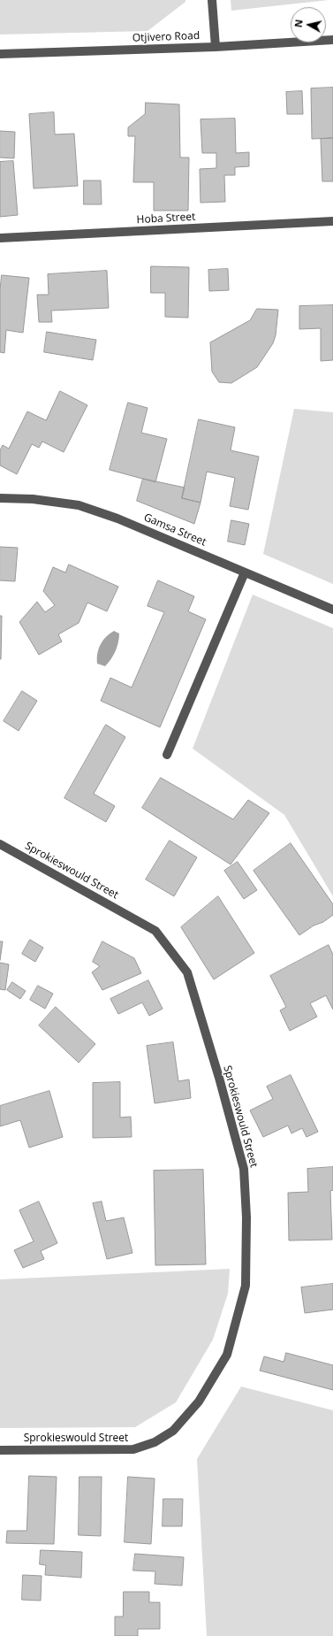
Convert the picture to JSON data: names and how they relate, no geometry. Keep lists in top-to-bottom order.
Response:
{
  "streets": {
    "street": [
      "Otjivero Road",
      "Hoba Street",
      "Gamsa Street",
      "Sprokieswould Street"
    ]
  },
  "north": "left"
}
